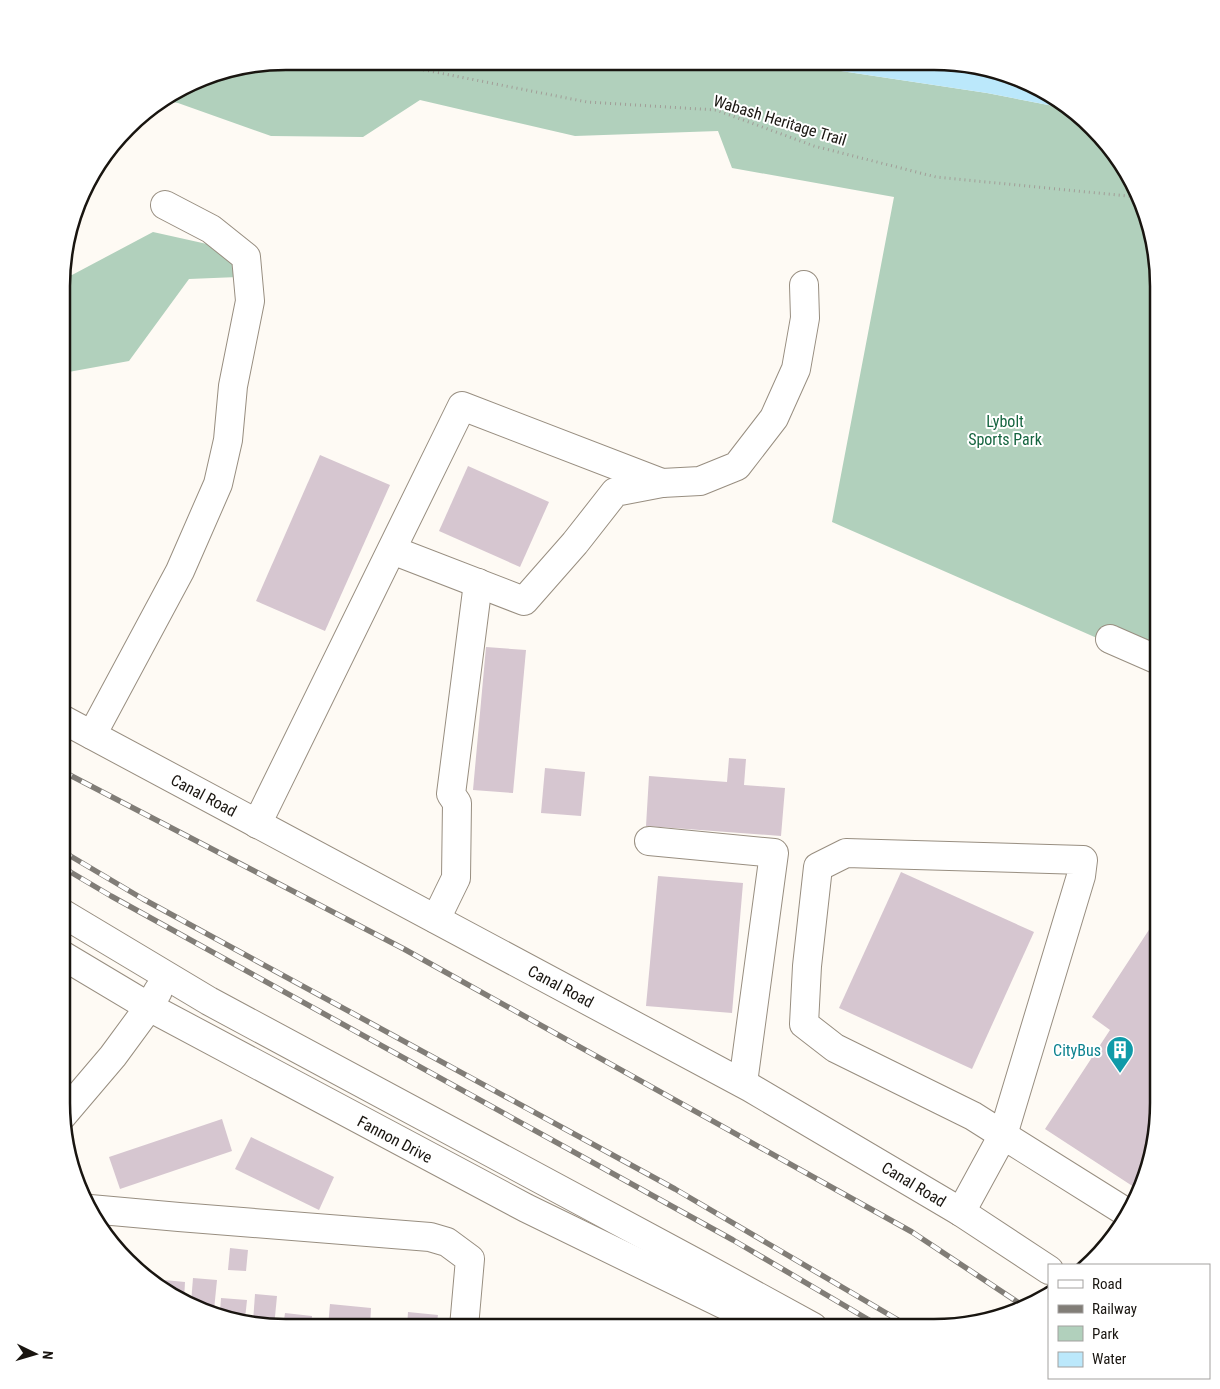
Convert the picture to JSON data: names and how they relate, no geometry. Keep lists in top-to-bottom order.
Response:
{
  "streets": {
    "street": ["Canal Road", "Fannon Drive"],
    "path": ["Wabash Heritage Trail"]
  },
  "parks": ["Lybolt Sports Park"],
  "places": {
    "building": ["CityBus"]
  },
  "legend": [
    "Road",
    "Railway",
    "Park",
    "Water"
  ],
  "north": "right"
}
